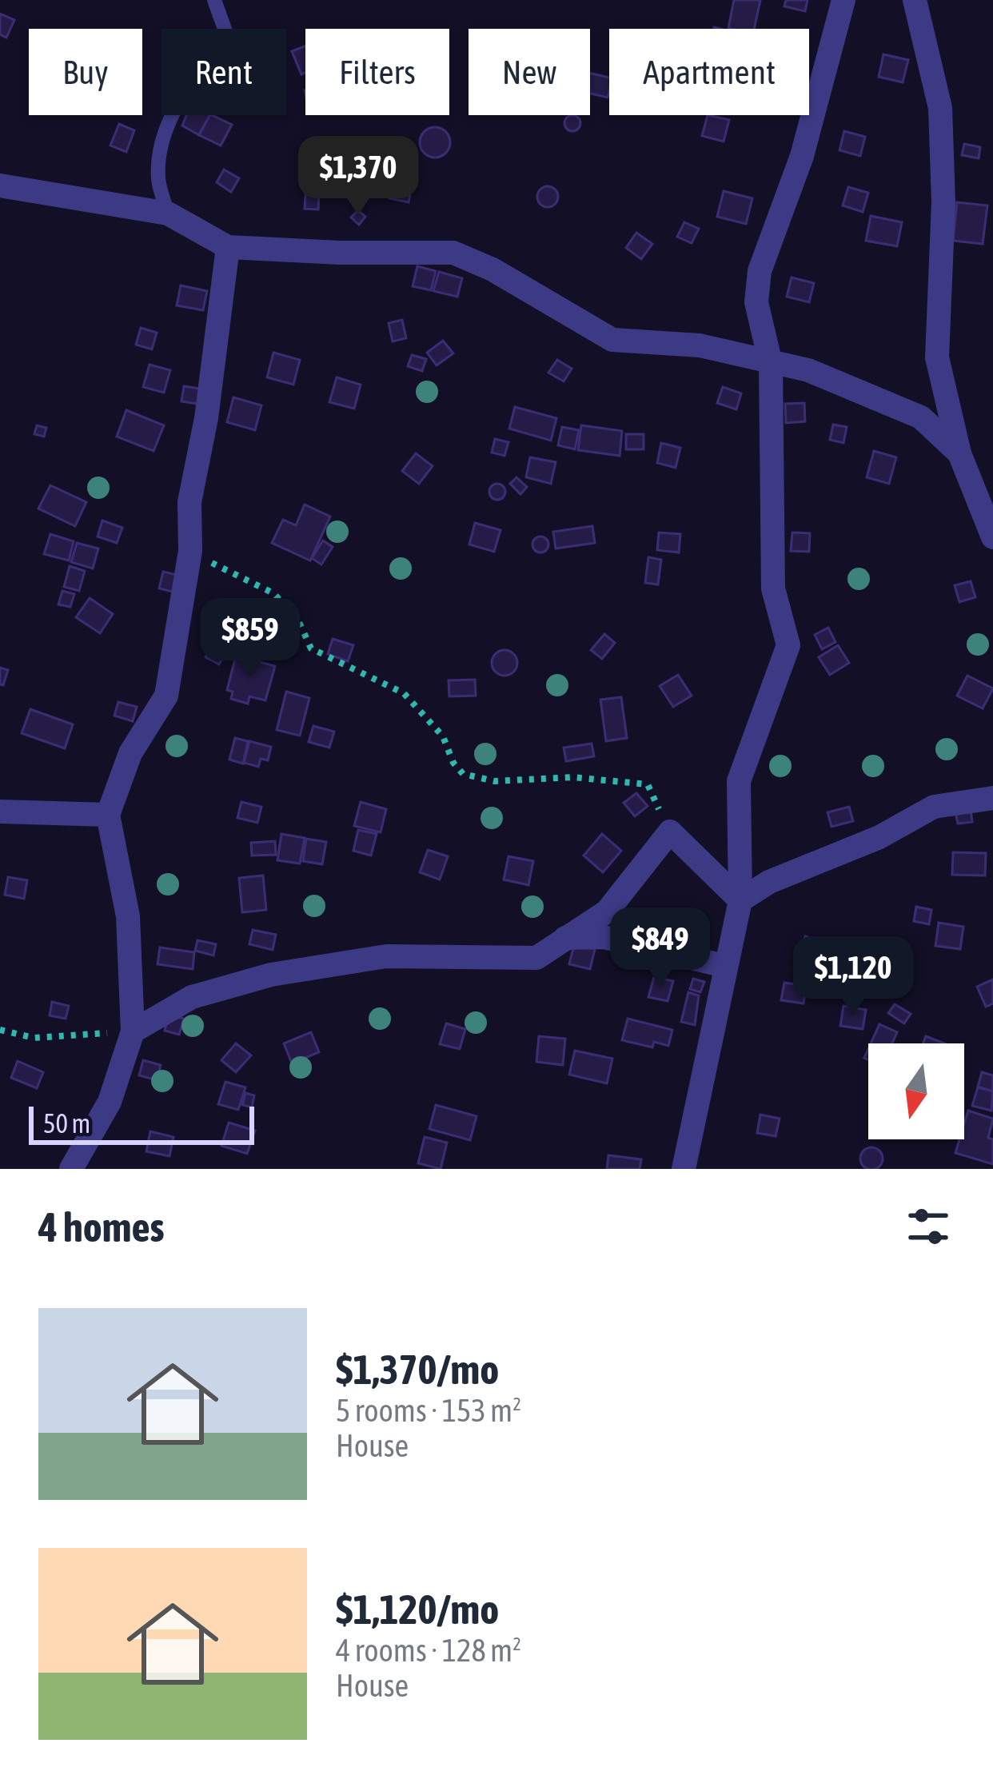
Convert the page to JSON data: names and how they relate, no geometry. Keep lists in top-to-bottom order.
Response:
{
  "scale_bar": "50 m",
  "north": "bottom",
  "page": {
    "chip": [
      "Buy",
      "Rent",
      "Filters",
      "New",
      "Apartment"
    ],
    "price": [
      "$1,370",
      "$859",
      "$849",
      "$1,120"
    ],
    "scale": "50 m",
    "heading": "4 homes",
    "list": [
      {
        "name": "$1,370/mo",
        "note": "5 rooms · 153 m² · House"
      },
      {
        "name": "$1,120/mo",
        "note": "4 rooms · 128 m² · House"
      }
    ]
  }
}
